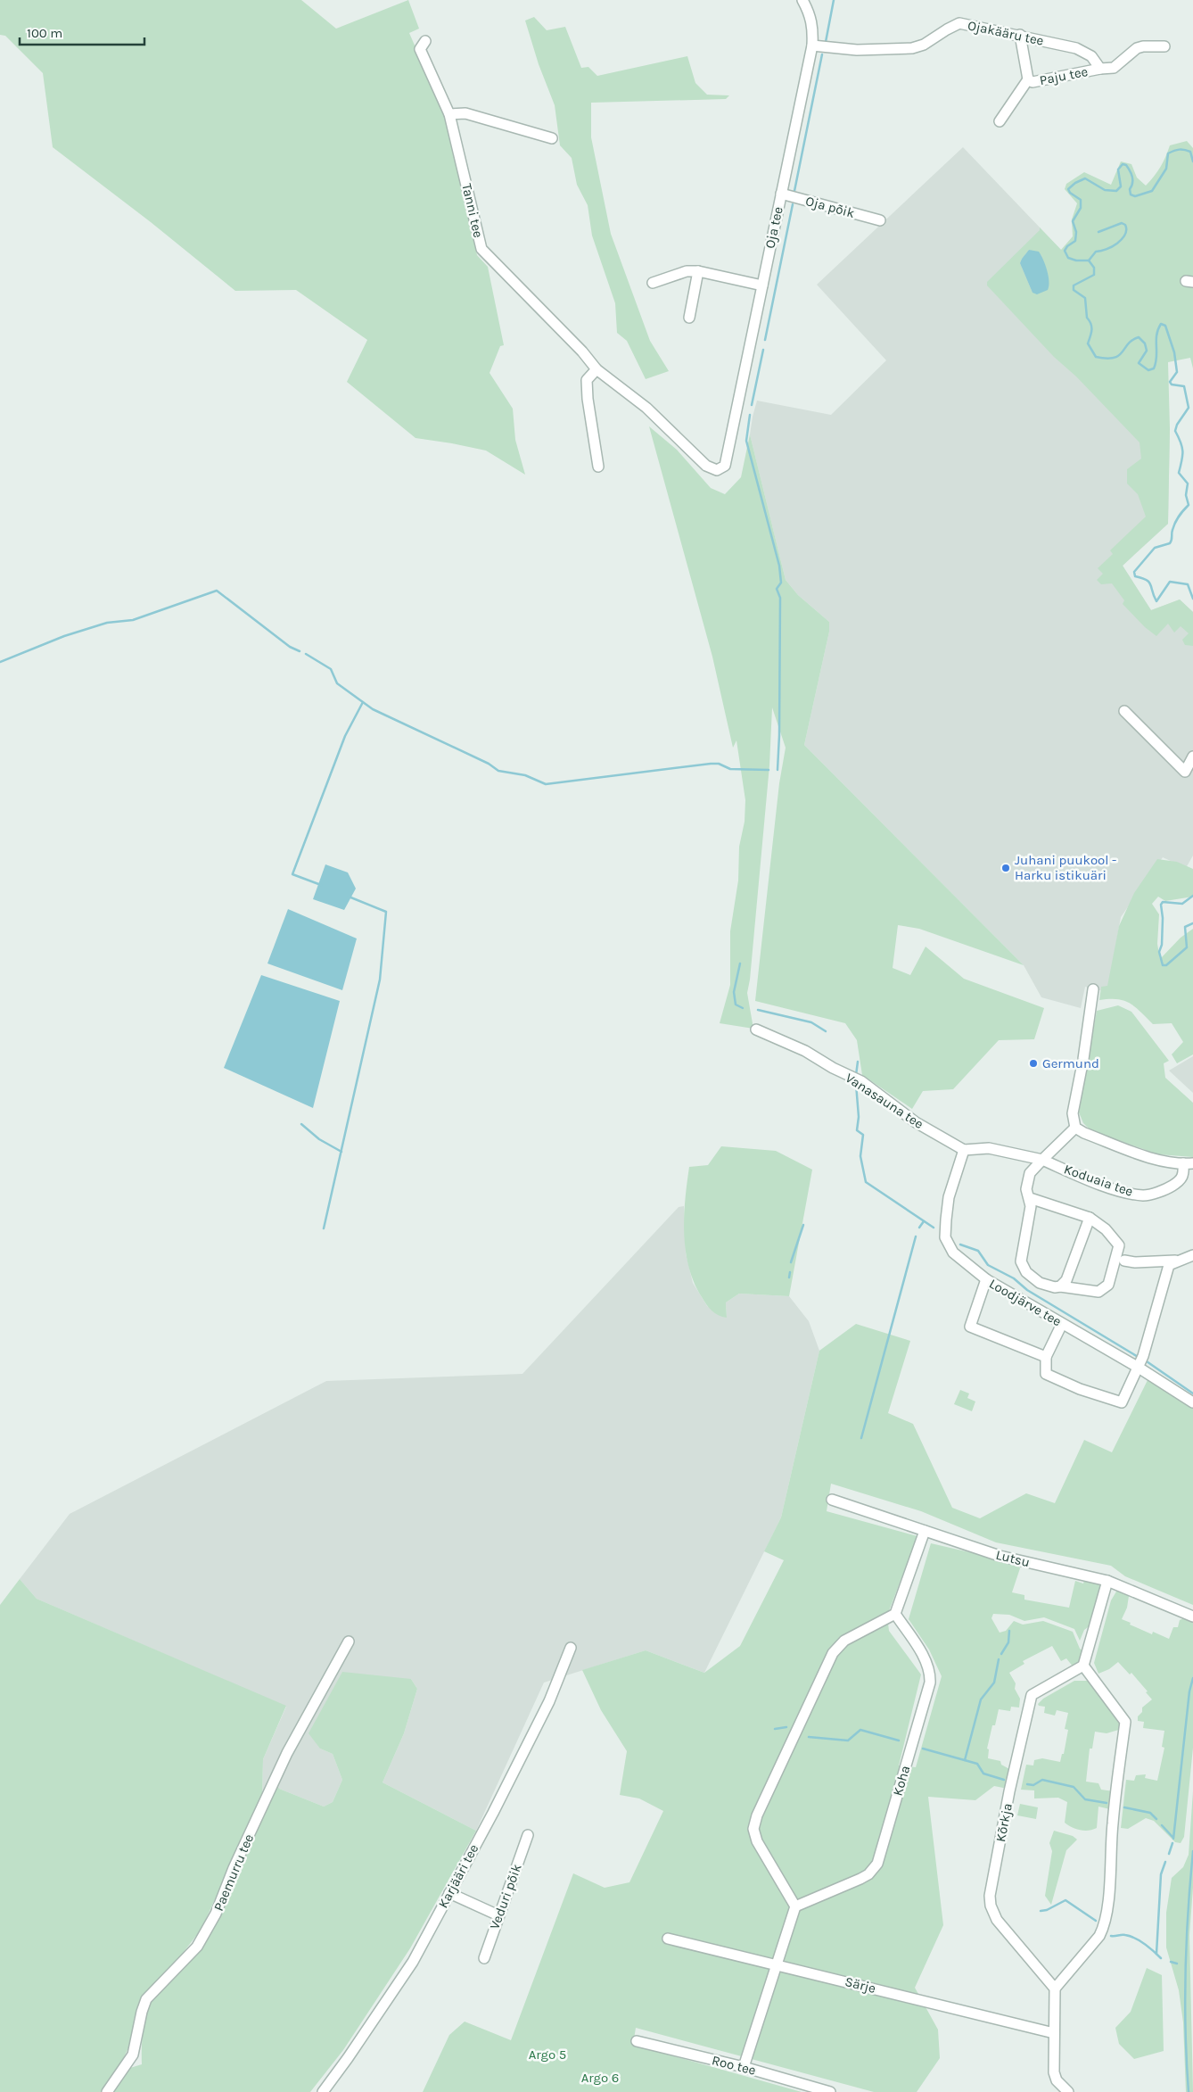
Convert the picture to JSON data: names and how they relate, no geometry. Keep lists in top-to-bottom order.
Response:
{
  "streets": {
    "street": [
      "Ojakääru tee",
      "Paju tee",
      "Oja põik",
      "Tanni tee",
      "Oja tee",
      "Vanasauna tee",
      "Koduaia tee",
      "Loodjärve tee",
      "Lutsu",
      "Koha",
      "Kõrkja",
      "Paemurru tee",
      "Karjääri tee",
      "Veduri põik",
      "Särje",
      "Roo tee"
    ]
  },
  "crossings": [
    ["Ojakääru tee", "Paju tee"],
    ["Ojakääru tee", "Oja tee"],
    ["Oja põik", "Oja tee"],
    ["Tanni tee", "Oja tee"],
    ["Vanasauna tee", "Loodjärve tee"]
  ],
  "parks": ["Argo 5", "Argo 6"],
  "places": ["Juhani puukool - Harku istikuäri", "Germund"],
  "scale_bar": "100 m"
}
